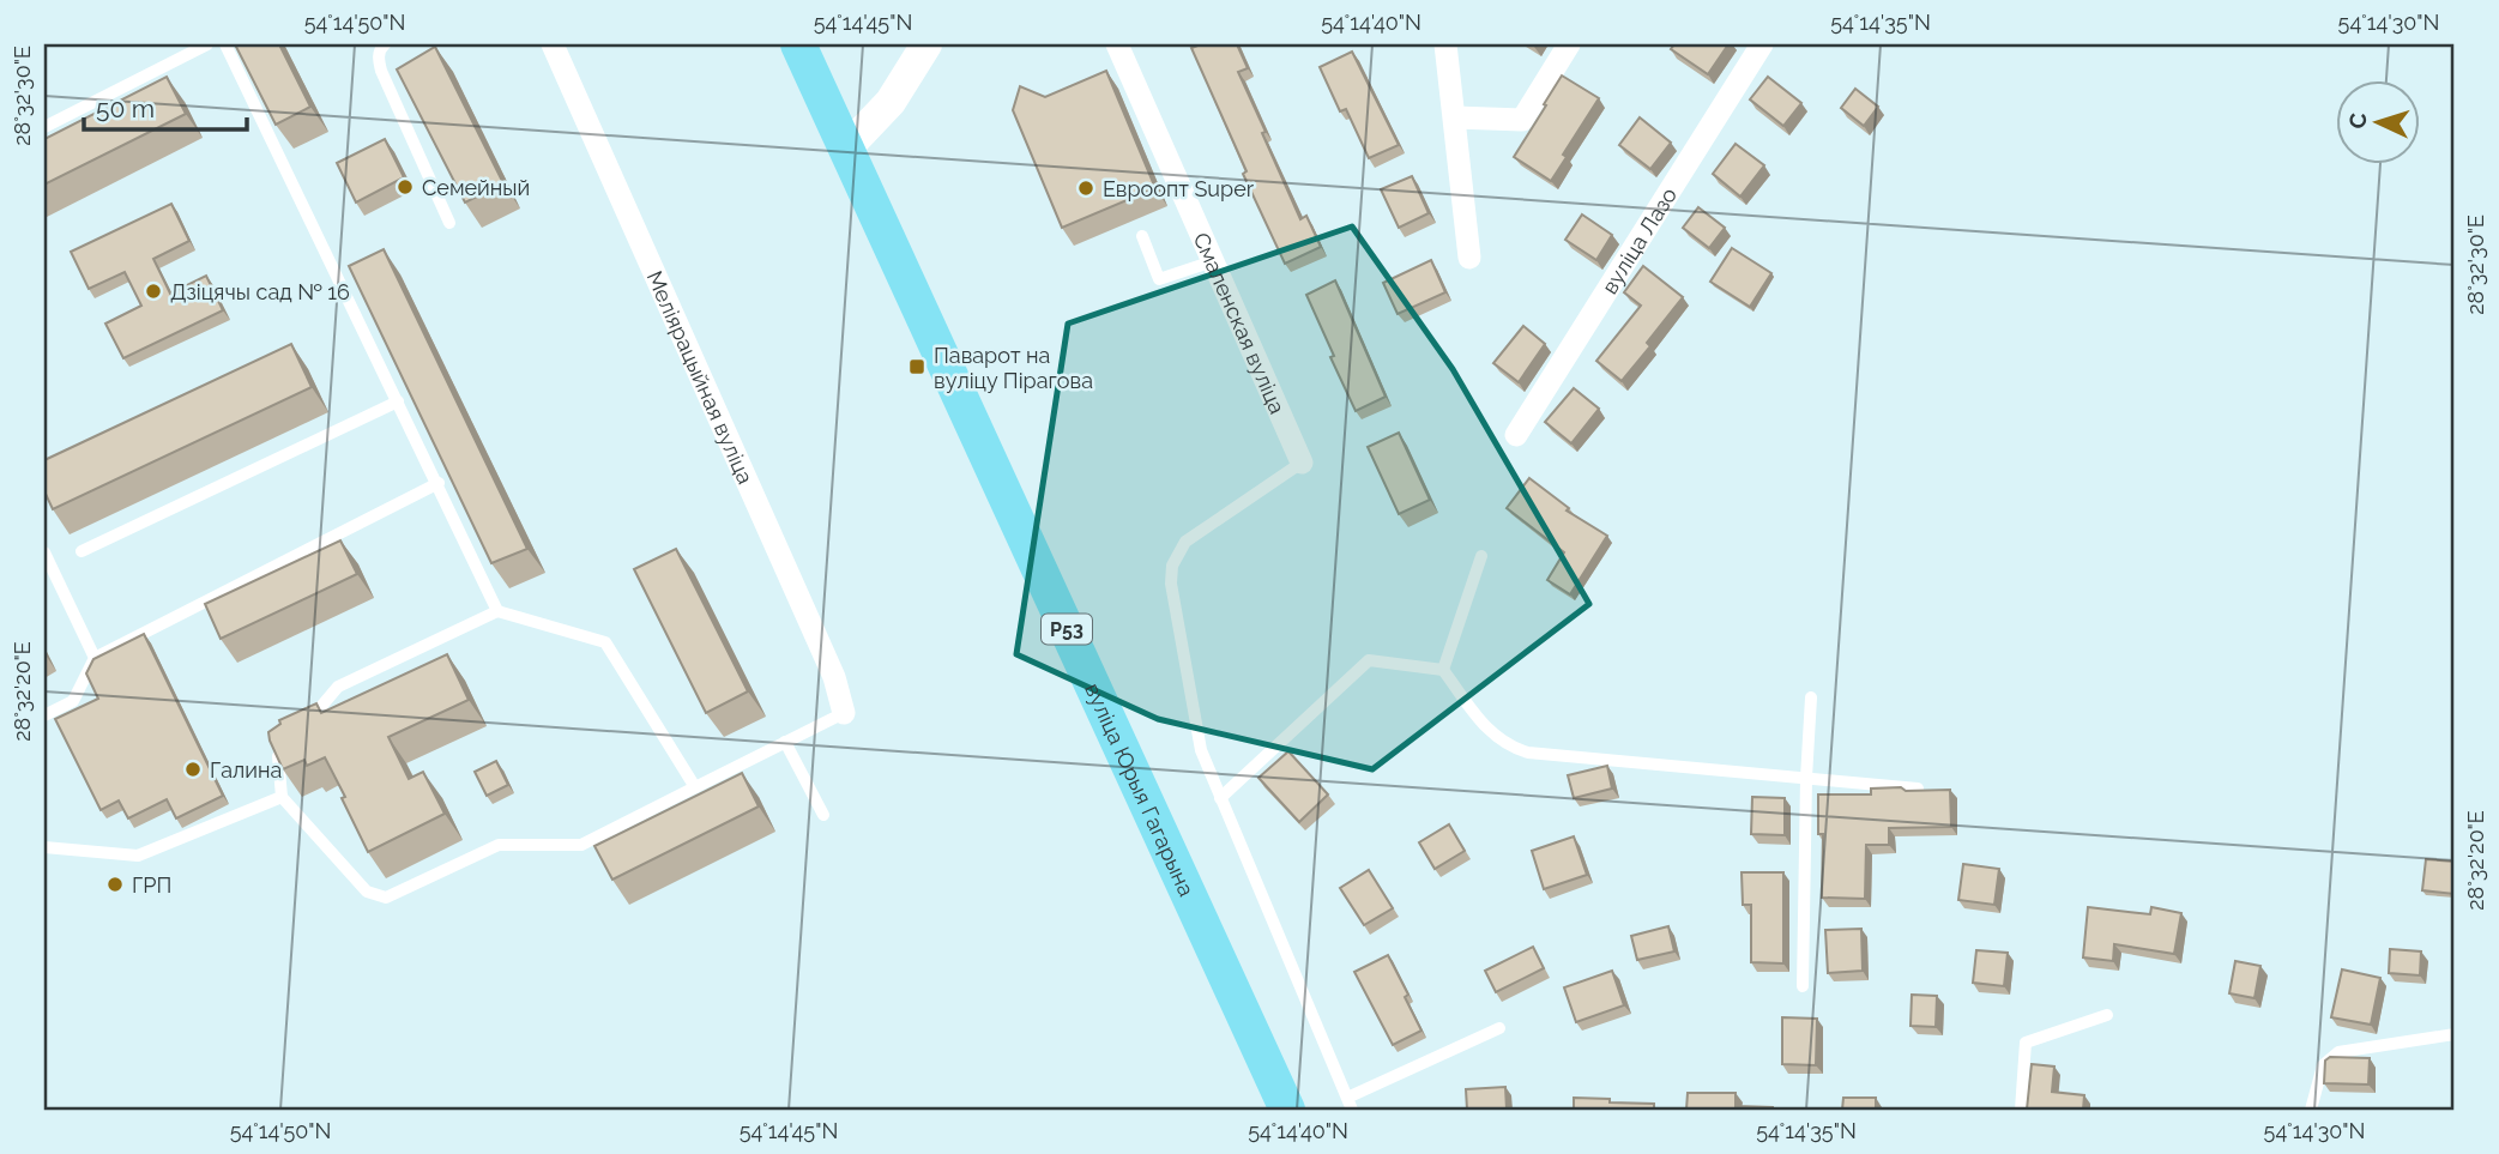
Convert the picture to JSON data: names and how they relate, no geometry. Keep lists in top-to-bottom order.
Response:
{
  "streets": {
    "main road": ["Р53", "вуліца Юрыя Гагарына"],
    "street": ["вуліца Лазо", "Смаленская вуліца", "Меліярацыйная вуліца"]
  },
  "crossings": [
    ["Р53", "вуліца Юрыя Гагарына"]
  ],
  "places": {
    "other": [
      "Семейный",
      "Евроопт Super",
      "Дзіцячы сад № 16",
      "Галина",
      "ГРП"
    ],
    "transit": ["Паварот на вуліцу Пірагова"]
  },
  "scale_bar": "50 m",
  "north": "left",
  "coordinates": [
    "54°14'50\"N",
    "54°14'45\"N",
    "54°14'40\"N",
    "54°14'35\"N",
    "54°14'30\"N",
    "28°32'30\"E",
    "28°32'20\"E"
  ]
}
